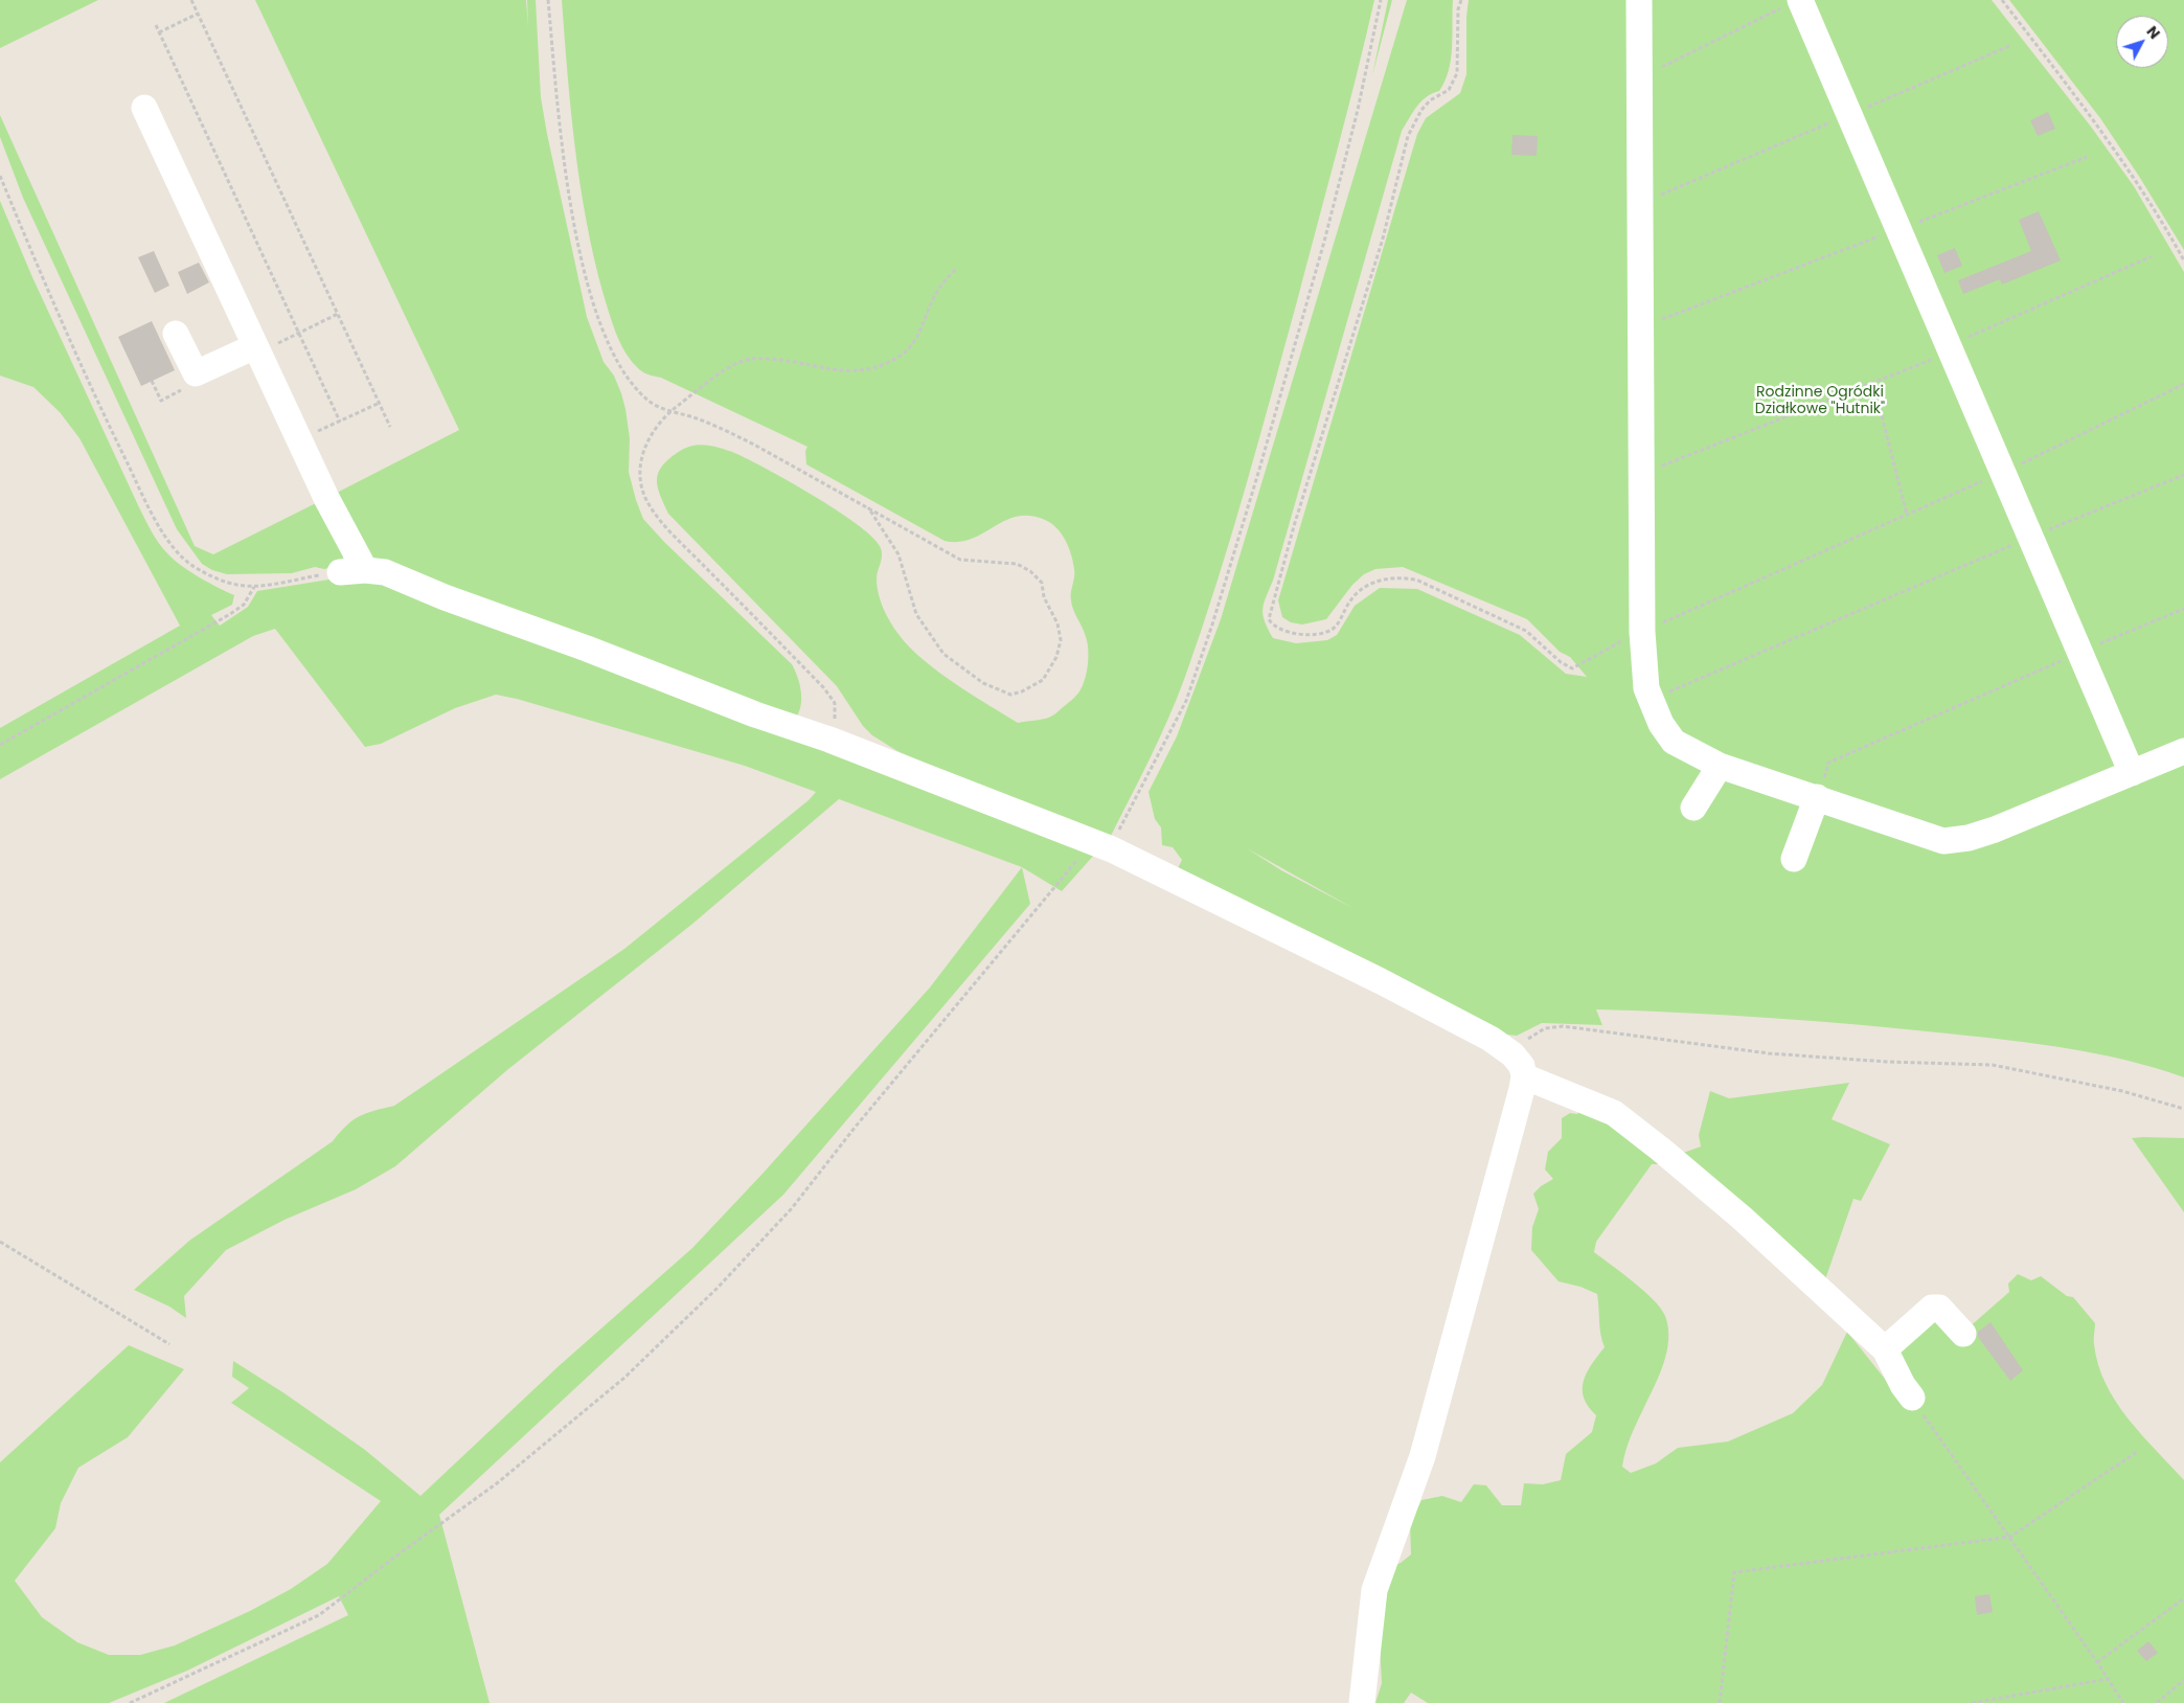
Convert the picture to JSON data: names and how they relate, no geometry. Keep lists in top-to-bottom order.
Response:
{
  "parks": ["Rodzinne Ogródki Działkowe \"Hutnik\""],
  "north": "top right"
}
